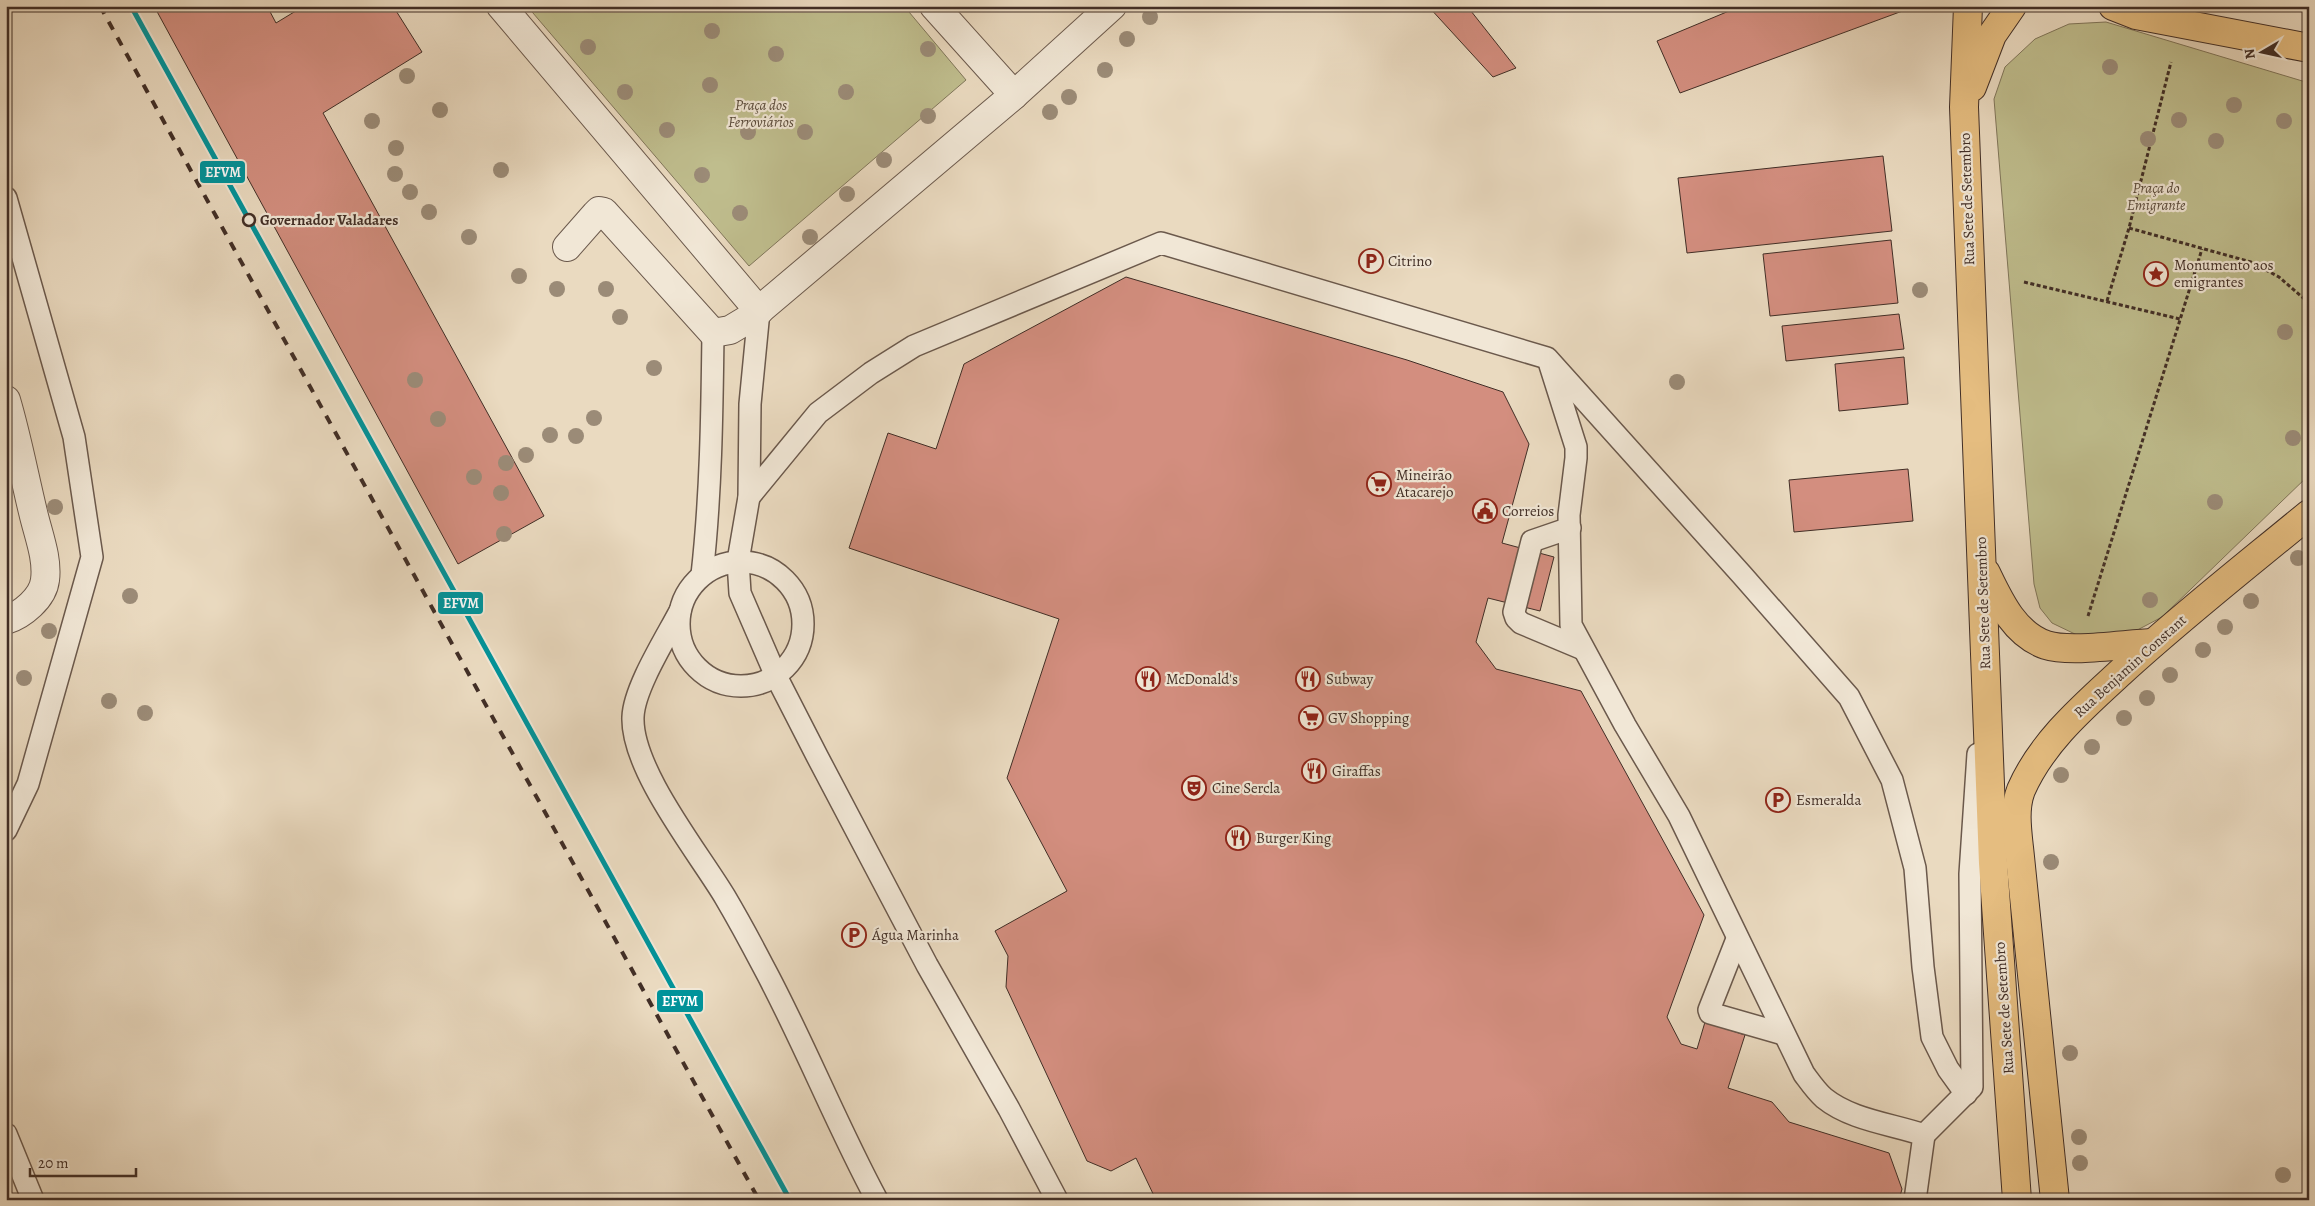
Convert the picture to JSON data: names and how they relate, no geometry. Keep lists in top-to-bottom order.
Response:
{
  "streets": {
    "main road": ["Rua Sete de Setembro", "Rua Benjamin Constant"]
  },
  "crossings": [
    ["Rua Sete de Setembro", "Rua Benjamin Constant"]
  ],
  "parks": ["Praça dos Ferroviários", "Praça do Emigrante"],
  "places": {
    "other": ["Governador Valadares"],
    "parking": ["Citrino", "Esmeralda", "Água Marinha"],
    "place": ["Monumento aos emigrantes"],
    "supermarket": ["Mineirão Atacarejo", "GV Shopping"],
    "public building": ["Correios"],
    "restaurant": [
      "McDonald's",
      "Subway",
      "Giraffas",
      "Burger King"
    ],
    "theatre": ["Cine Sercla"]
  },
  "lines": ["transit line EFVM"],
  "scale_bar": "20 m",
  "north": "left"
}
